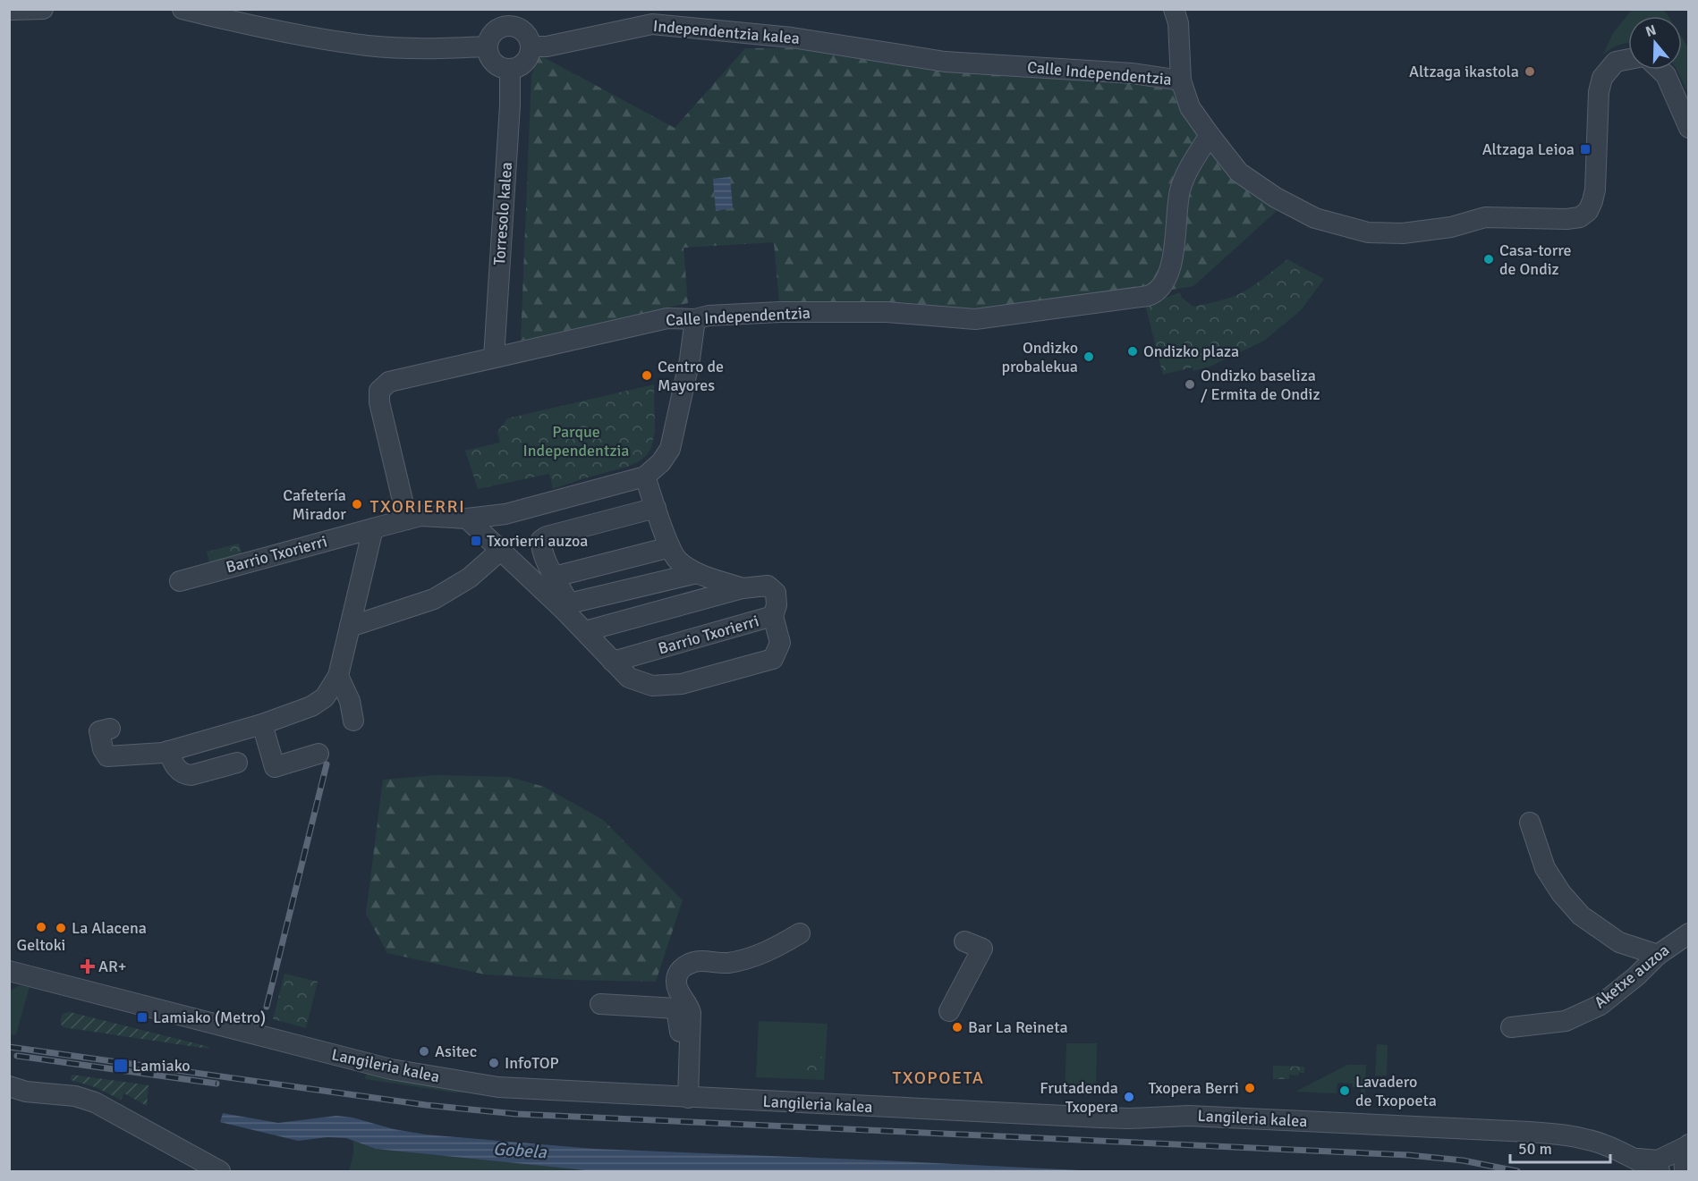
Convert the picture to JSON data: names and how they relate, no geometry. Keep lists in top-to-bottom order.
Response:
{
  "streets": {
    "street": [
      "Independentzia kalea",
      "Calle Independentzia",
      "Torresolo kalea",
      "Barrio Txorierri",
      "Aketxe auzoa",
      "Langileria kalea"
    ]
  },
  "crossings": [
    ["Independentzia kalea", "Calle Independentzia"],
    ["Independentzia kalea", "Torresolo kalea"],
    ["Calle Independentzia", "Torresolo kalea"],
    ["Calle Independentzia", "Barrio Txorierri"]
  ],
  "districts": ["TXORIERRI", "TXOPOETA"],
  "water": ["Gobela"],
  "parks": ["Parque Independentzia"],
  "places": {
    "other": [
      "Altzaga ikastola",
      "Casa-torre de Ondiz",
      "Ondizko plaza",
      "Ondizko probalekua",
      "Centro de Mayores",
      "Ondizko baseliza / Ermita de Ondiz",
      "Cafetería Mirador",
      "Geltoki",
      "La Alacena",
      "Bar La Reineta",
      "Asitec",
      "InfoTOP",
      "Txopera Berri",
      "Lavadero de Txopoeta",
      "Frutadenda Txopera"
    ],
    "transit": [
      "Altzaga Leioa",
      "Txorierri auzoa",
      "Lamiako (Metro)",
      "Lamiako"
    ],
    "health": ["AR+"]
  },
  "scale_bar": "50 m",
  "north": "top"
}
